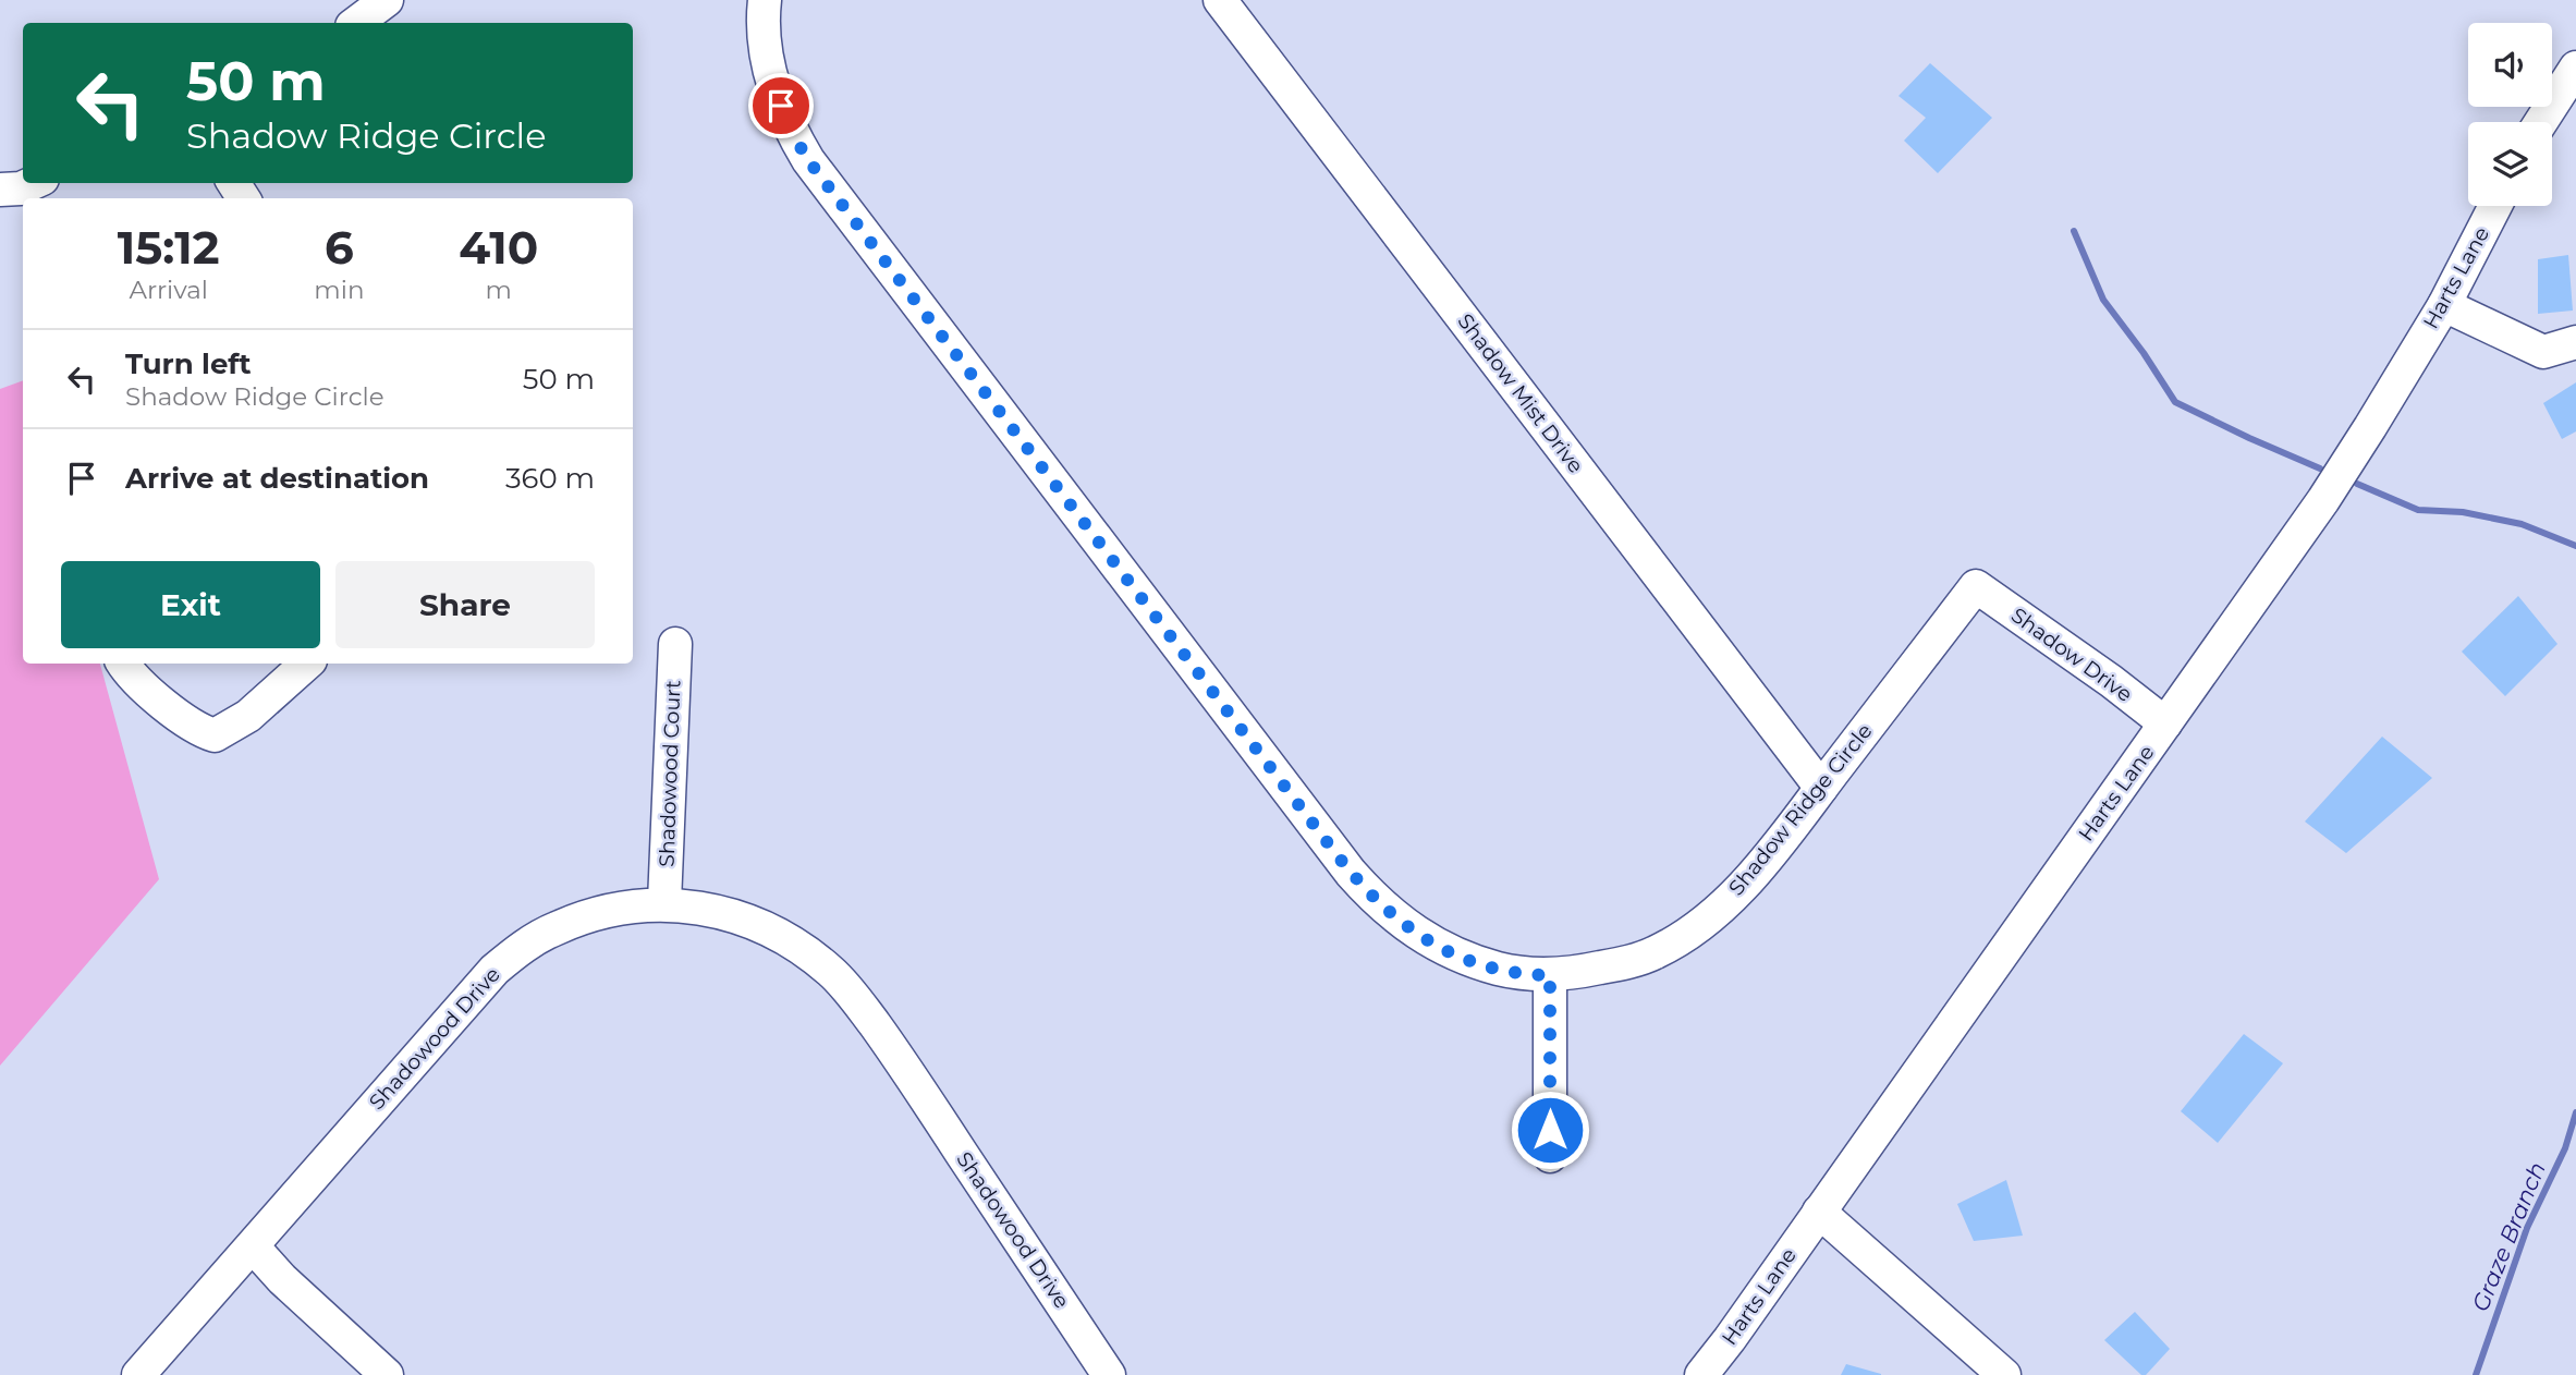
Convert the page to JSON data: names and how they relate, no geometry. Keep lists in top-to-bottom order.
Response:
{
  "streets": {
    "street": [
      "Harts Lane",
      "Shadow Mist Drive",
      "Shadow Drive",
      "Shadowood Court",
      "Shadow Ridge Circle",
      "Shadowood Drive"
    ]
  },
  "crossings": [
    ["Harts Lane", "Shadow Drive"],
    ["Shadow Mist Drive", "Shadow Ridge Circle"],
    ["Shadow Drive", "Shadow Ridge Circle"],
    ["Shadowood Court", "Shadowood Drive"]
  ],
  "water": ["Graze Branch"],
  "page": {
    "turn": ["50 m", "Shadow Ridge Circle"],
    "eta": [
      "15:12",
      "Arrival",
      "6",
      "min",
      "410",
      "m"
    ],
    "list": [
      {
        "name": "Turn left",
        "note": "Shadow Ridge Circle",
        "value": "50 m"
      },
      {
        "name": "Arrive at destination",
        "value": "360 m"
      }
    ],
    "buttons": ["Exit", "Share"]
  }
}
